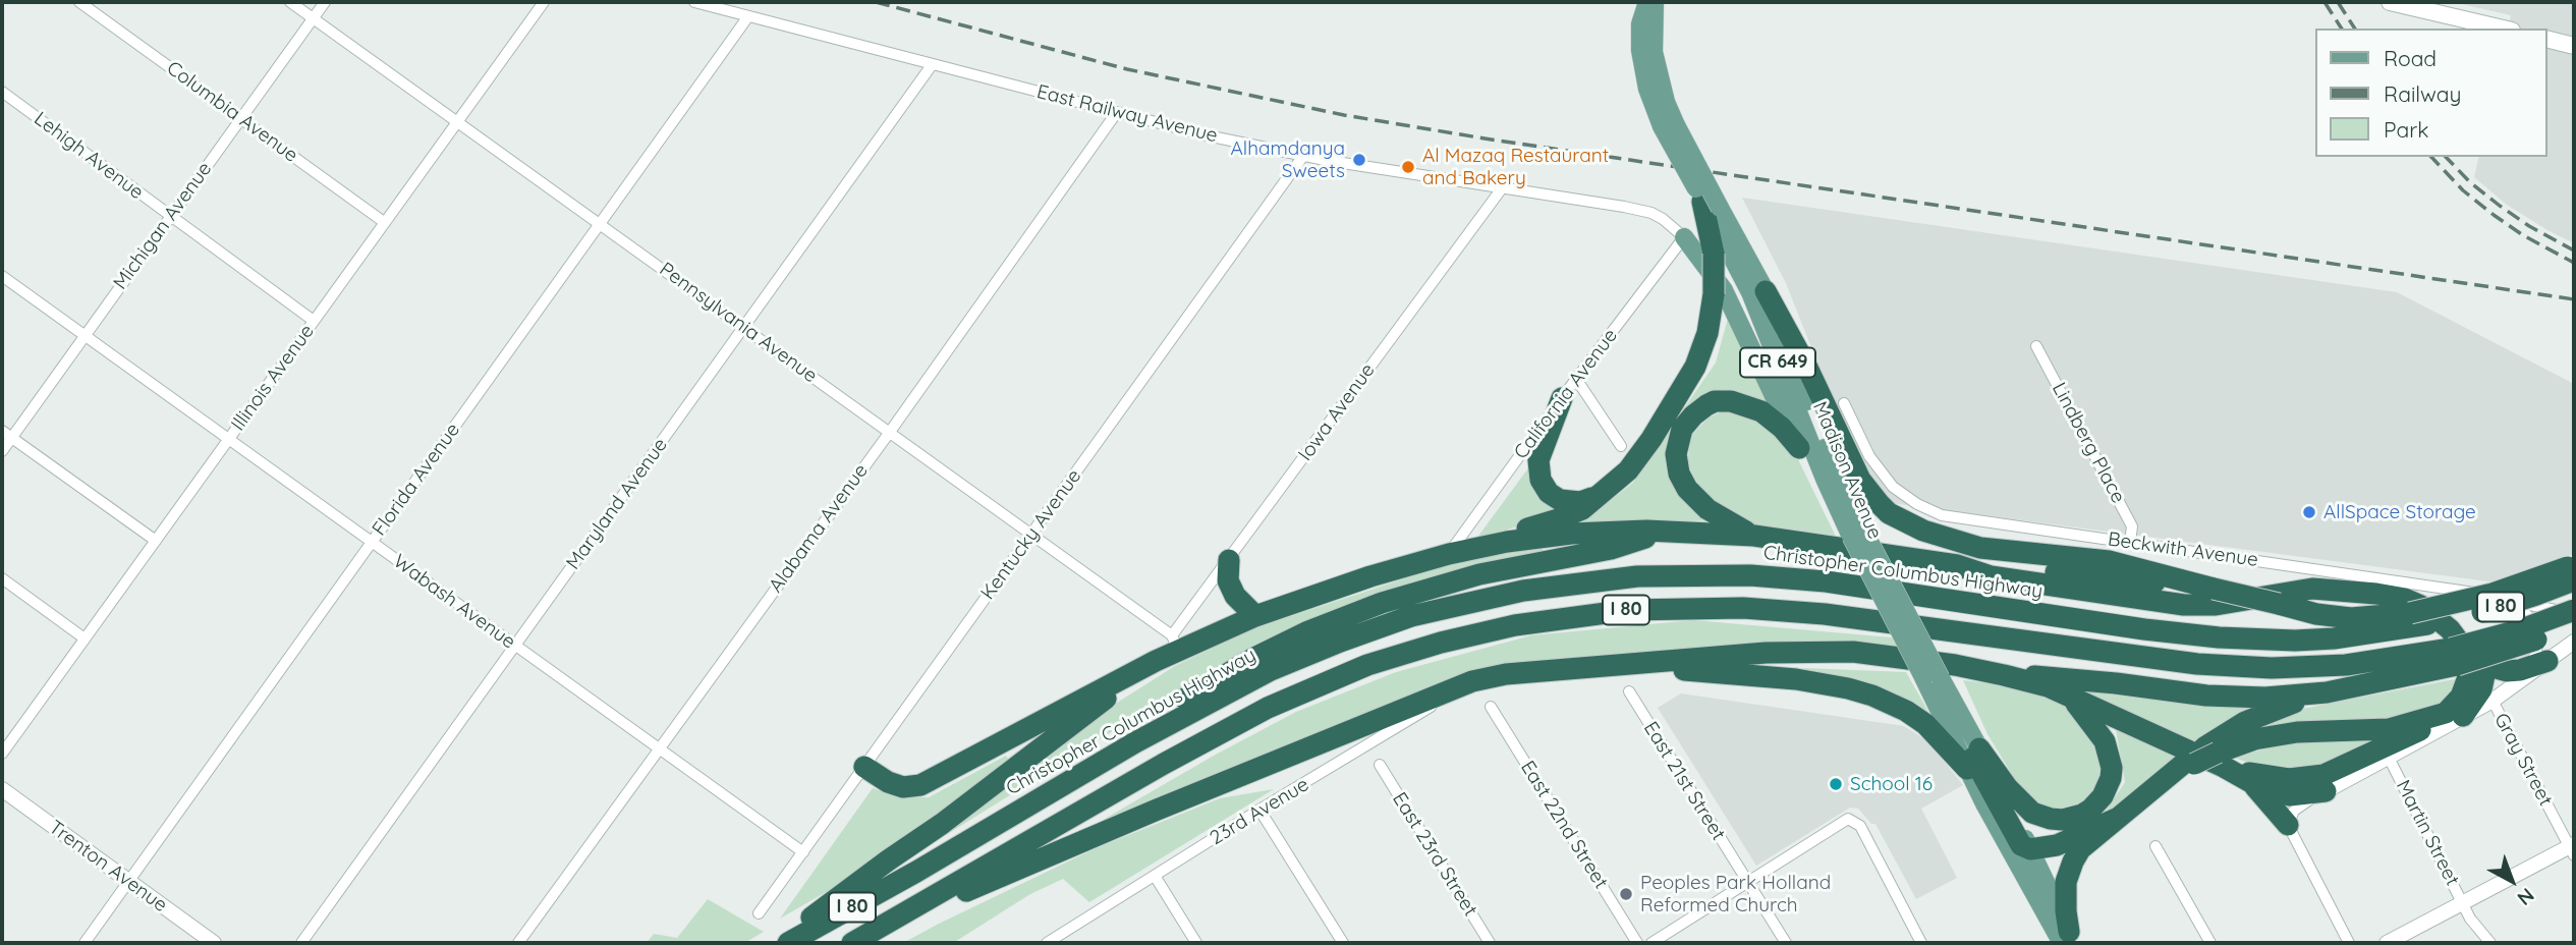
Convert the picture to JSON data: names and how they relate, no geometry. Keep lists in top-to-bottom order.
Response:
{
  "streets": {
    "highway": ["Christopher Columbus Highway", "I 80"],
    "main road": ["CR 649", "Madison Avenue"],
    "street": [
      "Columbia Avenue",
      "East Railway Avenue",
      "Lehigh Avenue",
      "Michigan Avenue",
      "Pennsylvania Avenue",
      "Illinois Avenue",
      "California Avenue",
      "Iowa Avenue",
      "Lindberg Place",
      "Florida Avenue",
      "Maryland Avenue",
      "Alabama Avenue",
      "Kentucky Avenue",
      "Beckwith Avenue",
      "Wabash Avenue",
      "Gray Street",
      "East 21st Street",
      "23rd Avenue",
      "East 22nd Street",
      "Martin Street",
      "East 23rd Street",
      "Trenton Avenue"
    ]
  },
  "crossings": [
    ["Columbia Avenue", "Michigan Avenue"],
    ["Columbia Avenue", "Illinois Avenue"],
    ["East Railway Avenue", "California Avenue"],
    ["East Railway Avenue", "Iowa Avenue"],
    ["East Railway Avenue", "Florida Avenue"],
    ["East Railway Avenue", "Maryland Avenue"],
    ["East Railway Avenue", "Alabama Avenue"],
    ["East Railway Avenue", "Kentucky Avenue"],
    ["Lehigh Avenue", "Michigan Avenue"],
    ["Lehigh Avenue", "Illinois Avenue"],
    ["Michigan Avenue", "Pennsylvania Avenue"],
    ["Michigan Avenue", "Wabash Avenue"],
    ["Pennsylvania Avenue", "Illinois Avenue"],
    ["Pennsylvania Avenue", "Iowa Avenue"],
    ["Pennsylvania Avenue", "Florida Avenue"],
    ["Pennsylvania Avenue", "Maryland Avenue"],
    ["Pennsylvania Avenue", "Alabama Avenue"],
    ["Pennsylvania Avenue", "Kentucky Avenue"],
    ["Illinois Avenue", "Wabash Avenue"],
    ["Lindberg Place", "Beckwith Avenue"],
    ["Florida Avenue", "Wabash Avenue"],
    ["Florida Avenue", "Trenton Avenue"],
    ["Maryland Avenue", "Wabash Avenue"],
    ["Alabama Avenue", "Wabash Avenue"],
    ["Kentucky Avenue", "Wabash Avenue"],
    ["Beckwith Avenue", "I 80"]
  ],
  "places": [
    "Alhamdanya Sweets",
    "Al Mazaq Restaurant and Bakery",
    "AllSpace Storage",
    "School 16",
    "Peoples Park Holland Reformed Church"
  ],
  "legend": ["Road", "Railway", "Park"],
  "north": "bottom right"
}
